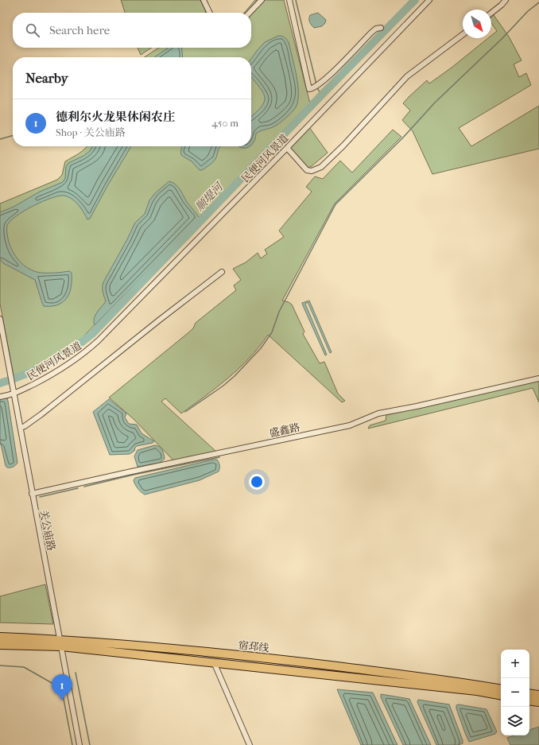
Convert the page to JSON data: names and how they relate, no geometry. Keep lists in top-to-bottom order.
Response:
{
  "streets": {
    "main road": ["宿邳线"],
    "street": ["民便河风景道", "盛鑫路", "关公庙路"]
  },
  "crossings": [
    ["民便河风景道", "关公庙路"],
    ["盛鑫路", "关公庙路"],
    ["关公庙路", "宿邳线"]
  ],
  "water": ["顺堤河"],
  "north": "bottom right",
  "page": {
    "search": "Search here",
    "heading": "Nearby",
    "list": [
      {
        "mark": "1",
        "name": "德利尔火龙果休闲农庄",
        "note": "Shop · 关公庙路",
        "value": "450 m"
      }
    ],
    "map_buttons": ["+", "−"],
    "pins": "1"
  }
}
